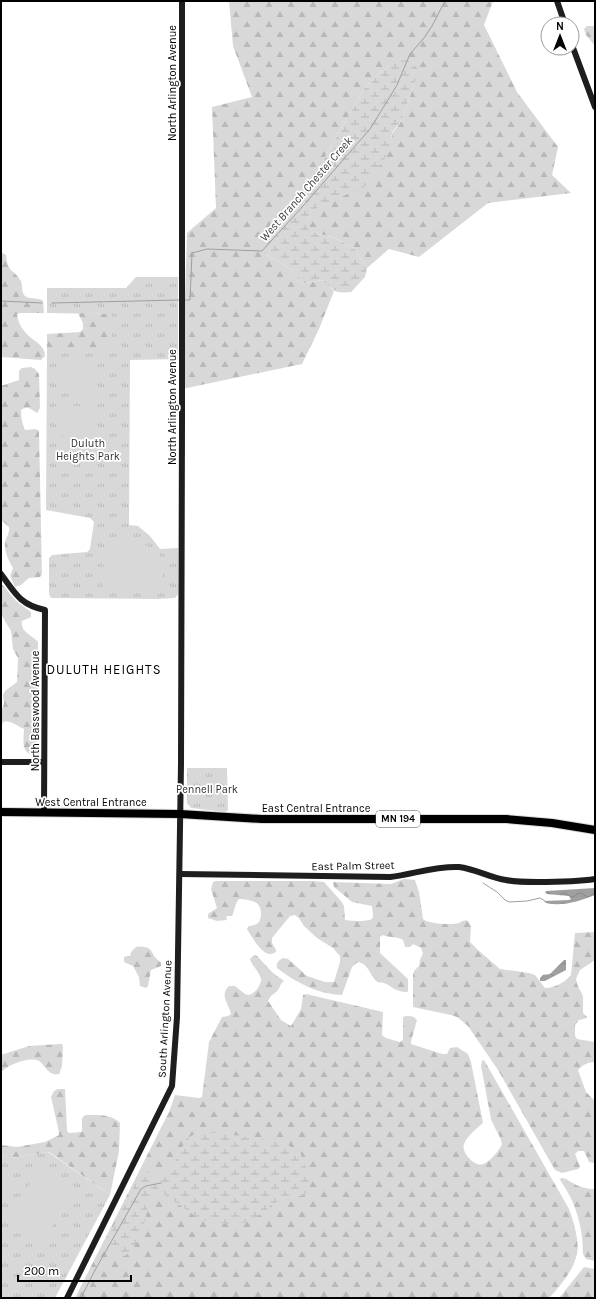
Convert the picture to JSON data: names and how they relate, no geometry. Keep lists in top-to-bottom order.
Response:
{
  "streets": {
    "highway": ["West Central Entrance", "East Central Entrance", "MN 194"],
    "main road": [
      "North Arlington Avenue",
      "North Basswood Avenue",
      "East Palm Street",
      "South Arlington Avenue"
    ]
  },
  "crossings": [
    ["North Arlington Avenue", "West Central Entrance"],
    ["North Arlington Avenue", "East Central Entrance"],
    ["North Arlington Avenue", "South Arlington Avenue"],
    ["North Basswood Avenue", "West Central Entrance"],
    ["West Central Entrance", "East Central Entrance"],
    ["West Central Entrance", "South Arlington Avenue"],
    ["East Central Entrance", "South Arlington Avenue"],
    ["East Palm Street", "South Arlington Avenue"]
  ],
  "districts": ["DULUTH HEIGHTS"],
  "water": ["West Branch Chester Creek"],
  "parks": ["Duluth Heights Park", "Pennell Park"],
  "scale_bar": "200 m",
  "north": "top"
}
